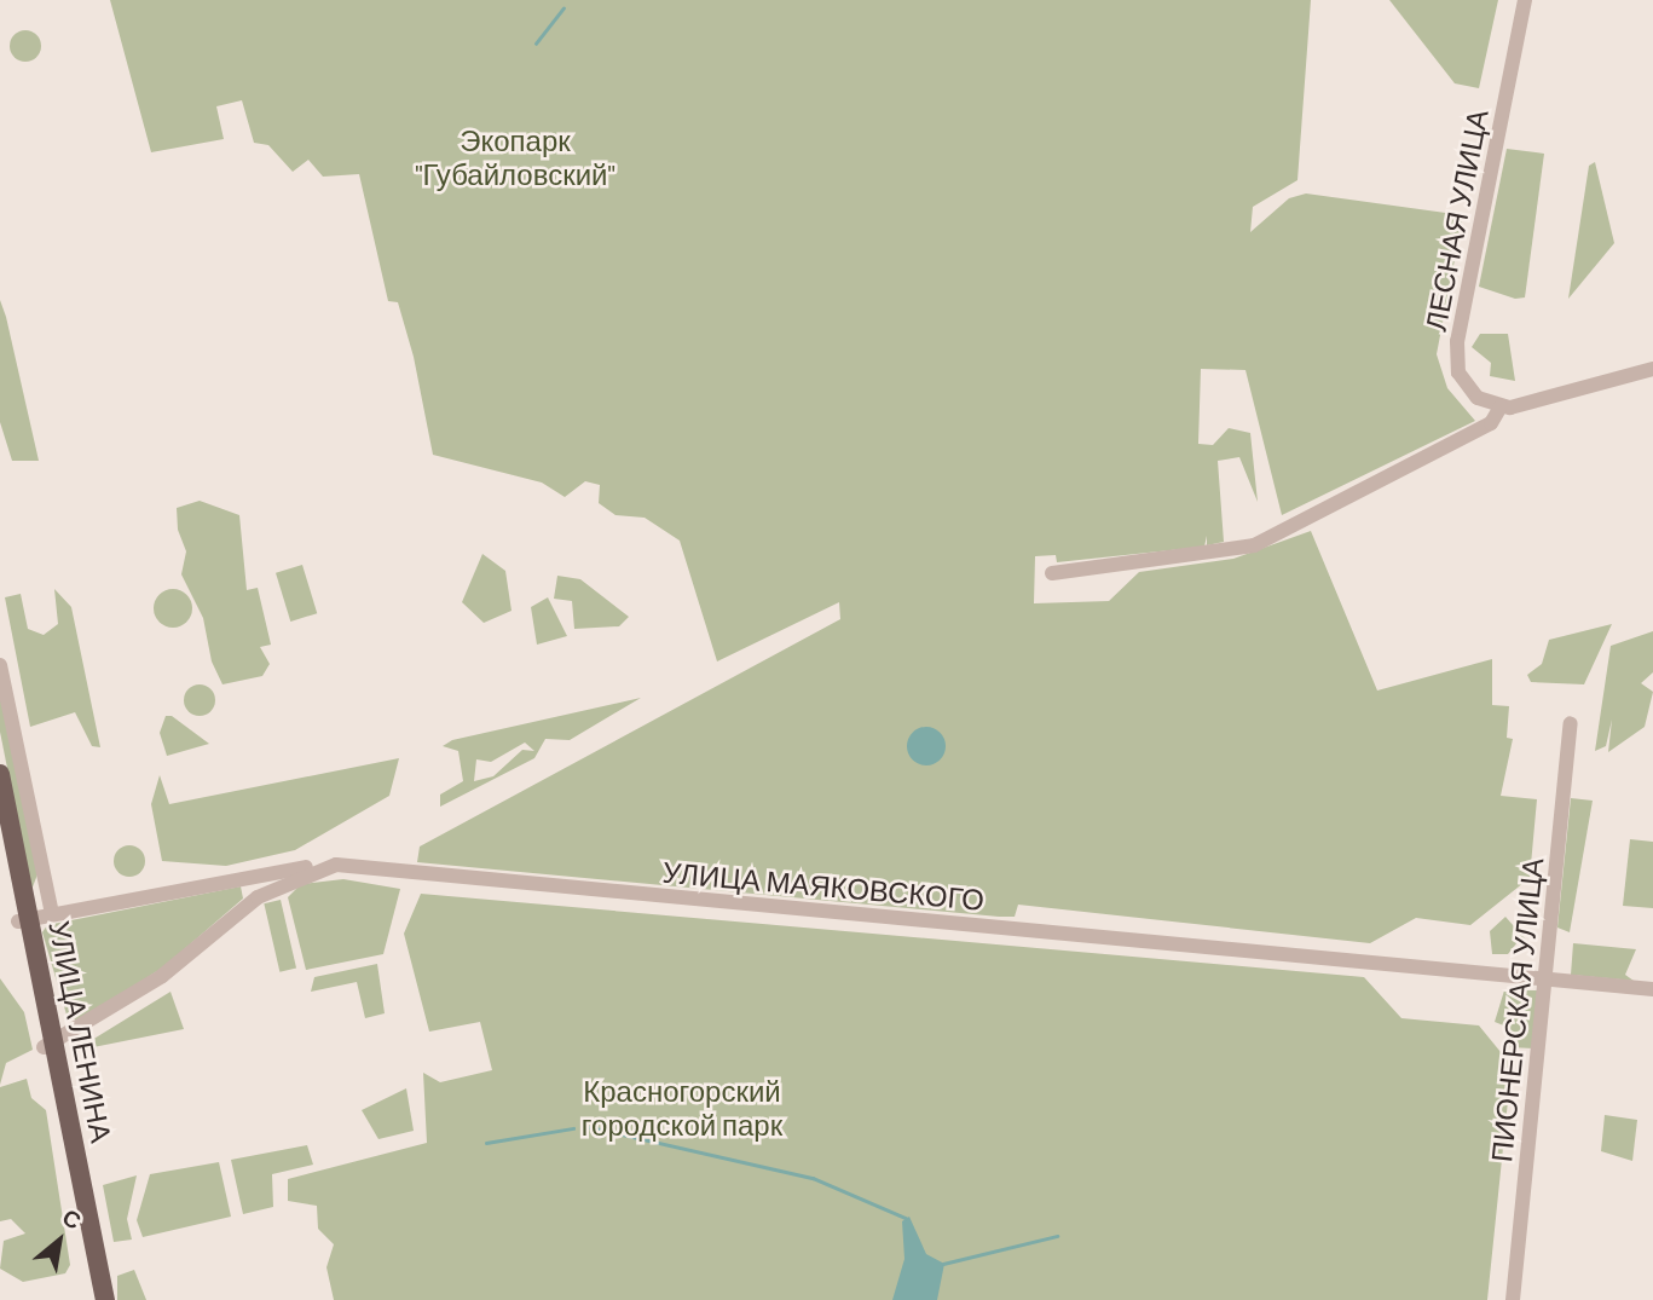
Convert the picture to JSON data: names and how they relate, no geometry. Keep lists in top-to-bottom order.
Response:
{
  "streets": {
    "main road": ["УЛИЦА ЛЕНИНА"],
    "street": ["ЛЕСНАЯ УЛИЦА", "УЛИЦА МАЯКОВСКОГО", "ПИОНЕРСКАЯ УЛИЦА"]
  },
  "crossings": [
    ["УЛИЦА МАЯКОВСКОГО", "ПИОНЕРСКАЯ УЛИЦА"],
    ["УЛИЦА МАЯКОВСКОГО", "УЛИЦА ЛЕНИНА"]
  ],
  "parks": ["Экопарк \"Губайловский\"", "Красногорский городской парк"],
  "north": "top right"
}
